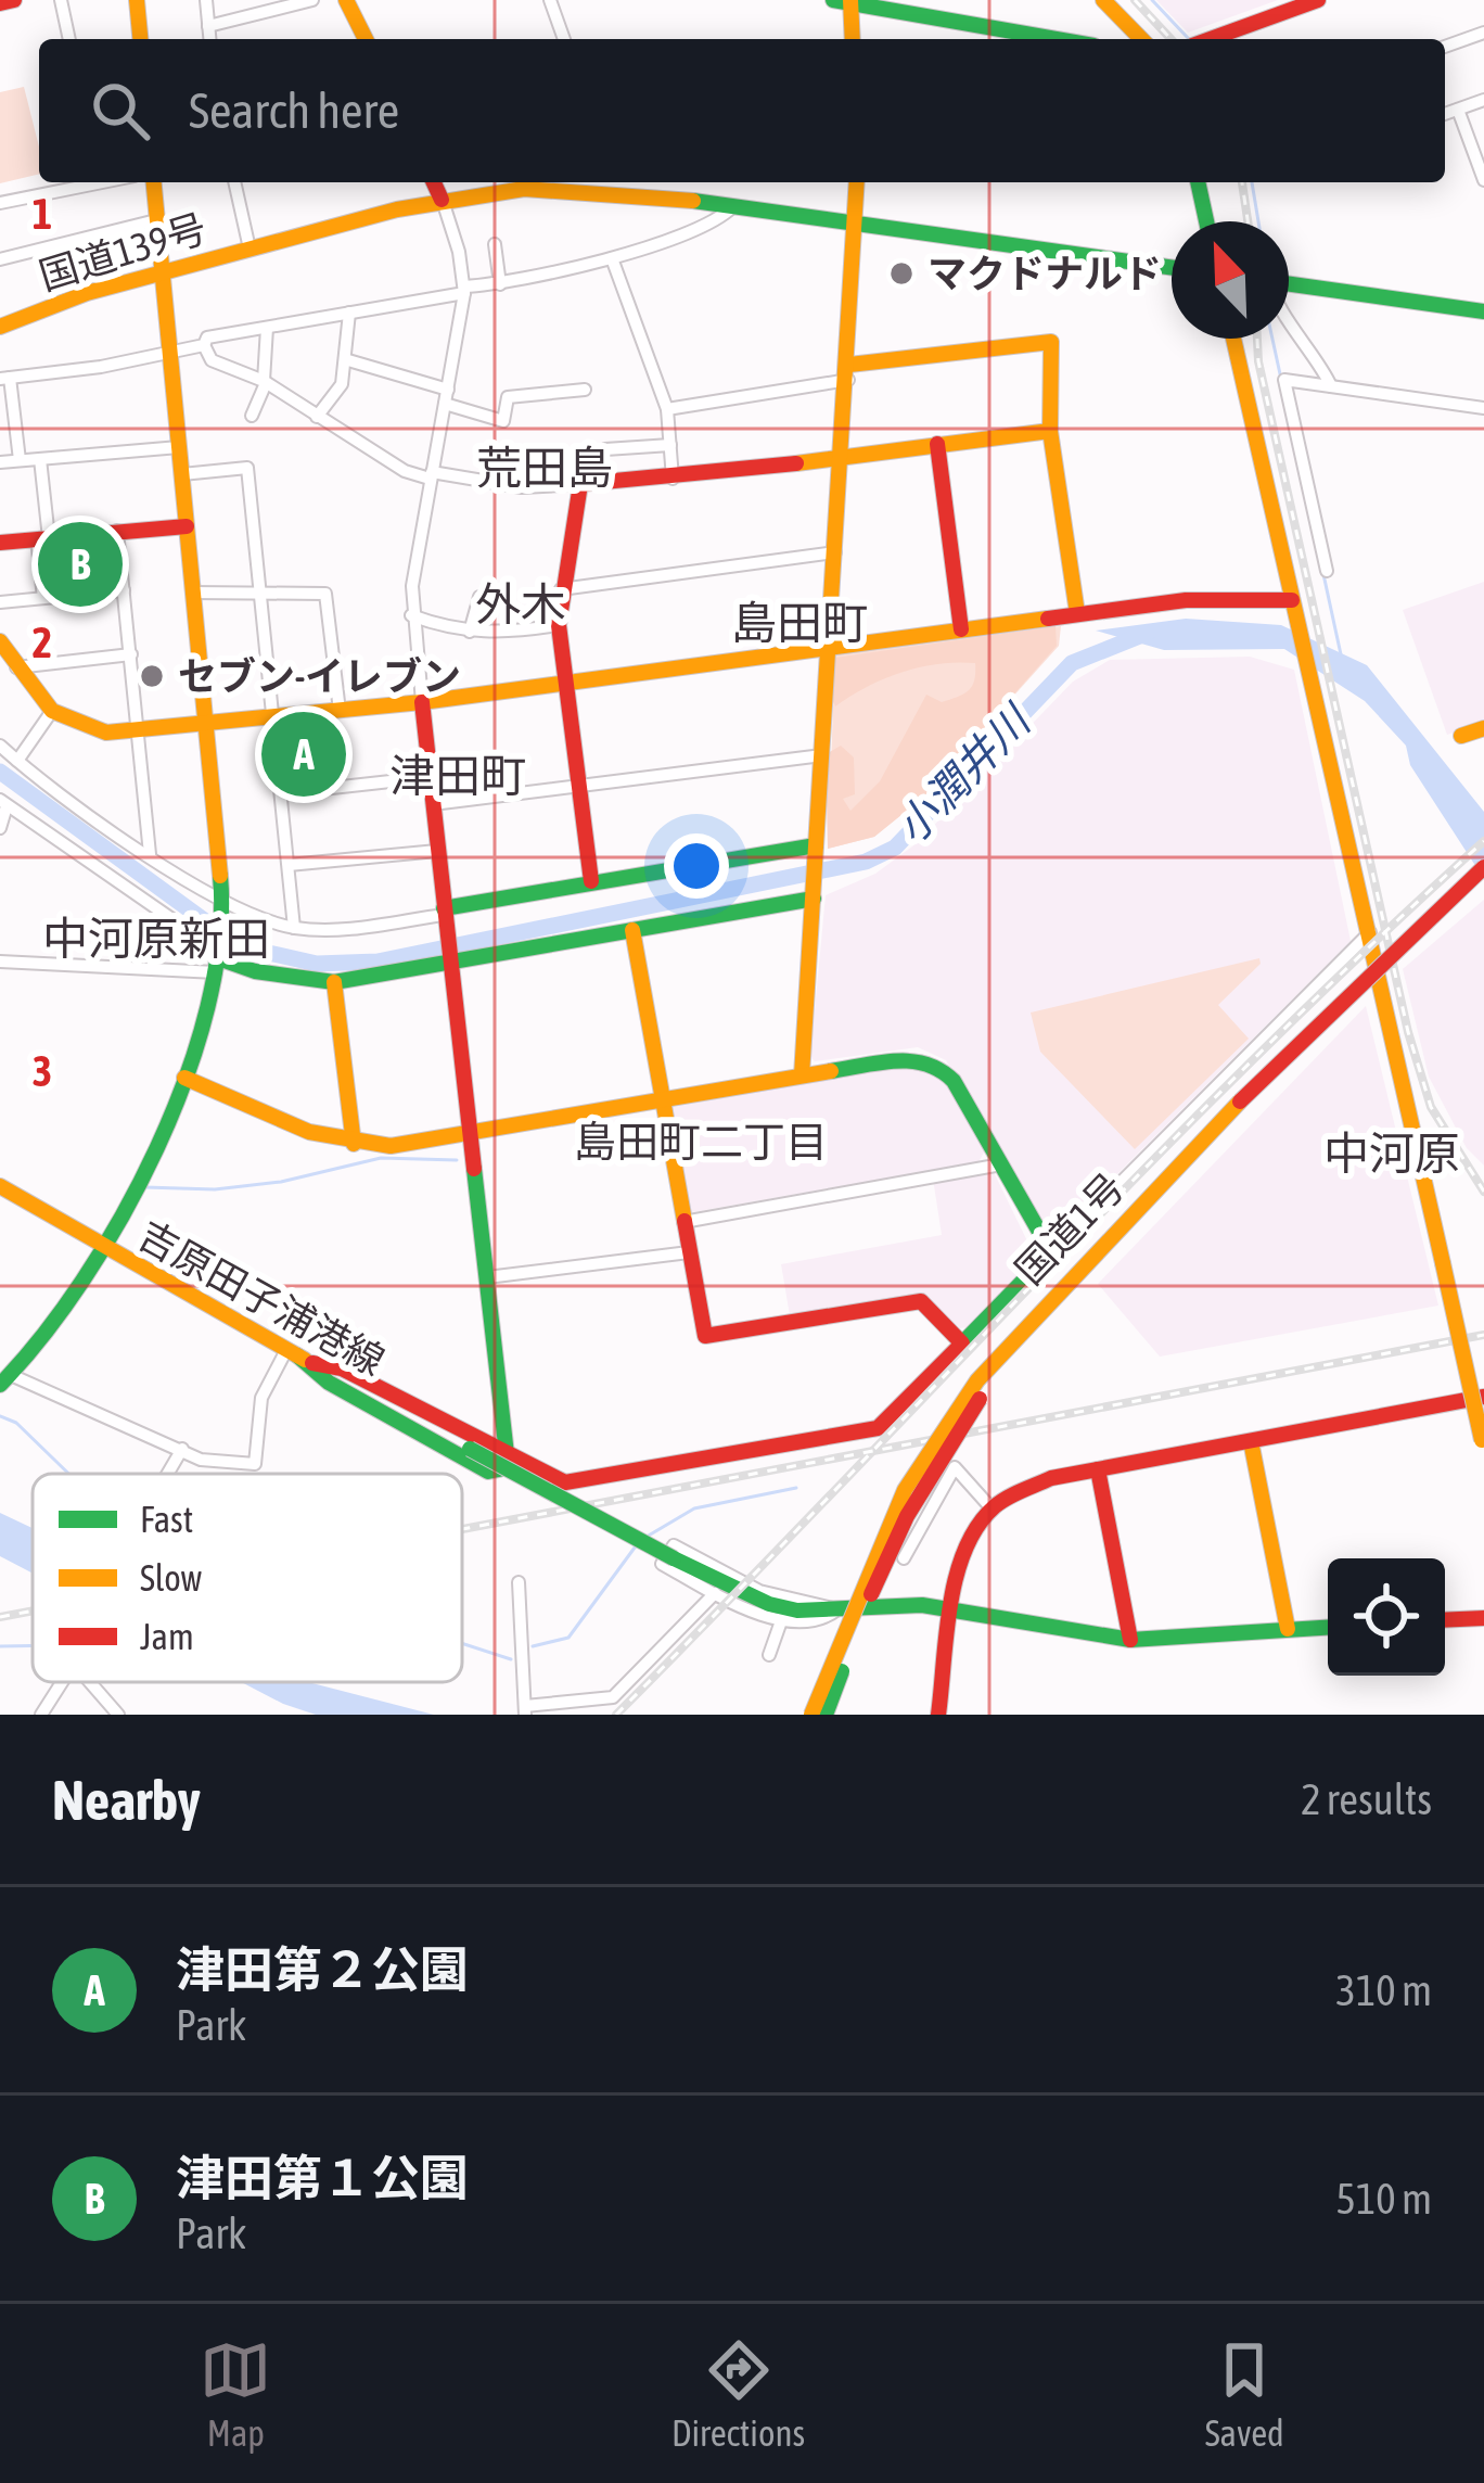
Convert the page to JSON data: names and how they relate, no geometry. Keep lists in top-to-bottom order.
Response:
{
  "streets": {
    "main road": ["国道139号", "国道1号", "吉原田子浦港線"]
  },
  "crossings": [
    ["国道139号", "吉原田子浦港線"]
  ],
  "districts": [
    "荒田島",
    "外木",
    "島田町",
    "津田町",
    "中河原新田",
    "島田町二丁目",
    "中河原"
  ],
  "water": ["小潤井川"],
  "places": ["マクドナルド", "セブン-イレブン"],
  "legend": ["Fast", "Slow", "Jam"],
  "north": "top left",
  "page": {
    "search": "Search here",
    "pins": ["B", "A"],
    "heading": ["Nearby", "2 results"],
    "list": [
      {
        "mark": "A",
        "name": "津田第２公園",
        "note": "Park",
        "value": "310 m"
      },
      {
        "mark": "B",
        "name": "津田第１公園",
        "note": "Park",
        "value": "510 m"
      }
    ],
    "nav": ["Map", "Directions", "Saved"]
  },
  "grid": {
    "rows": ["1", "2", "3"]
  }
}
